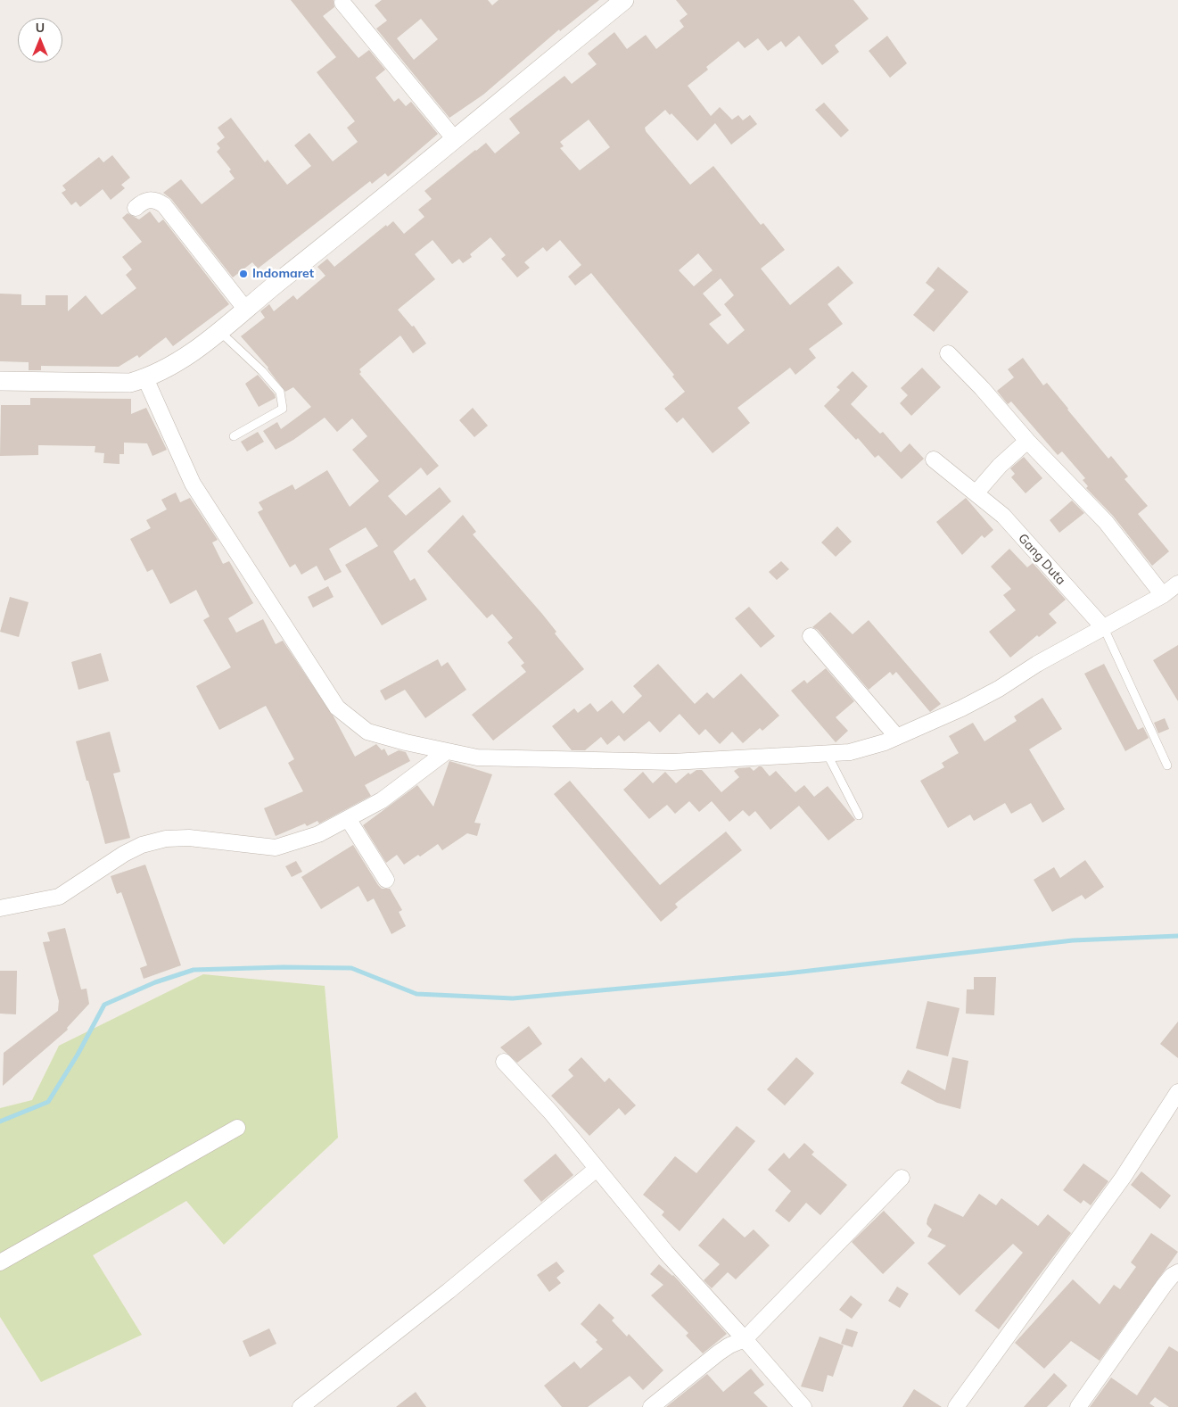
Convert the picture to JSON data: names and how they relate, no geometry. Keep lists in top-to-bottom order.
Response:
{
  "streets": {
    "street": ["Gang Duta"]
  },
  "places": ["Indomaret"],
  "north": "top"
}
